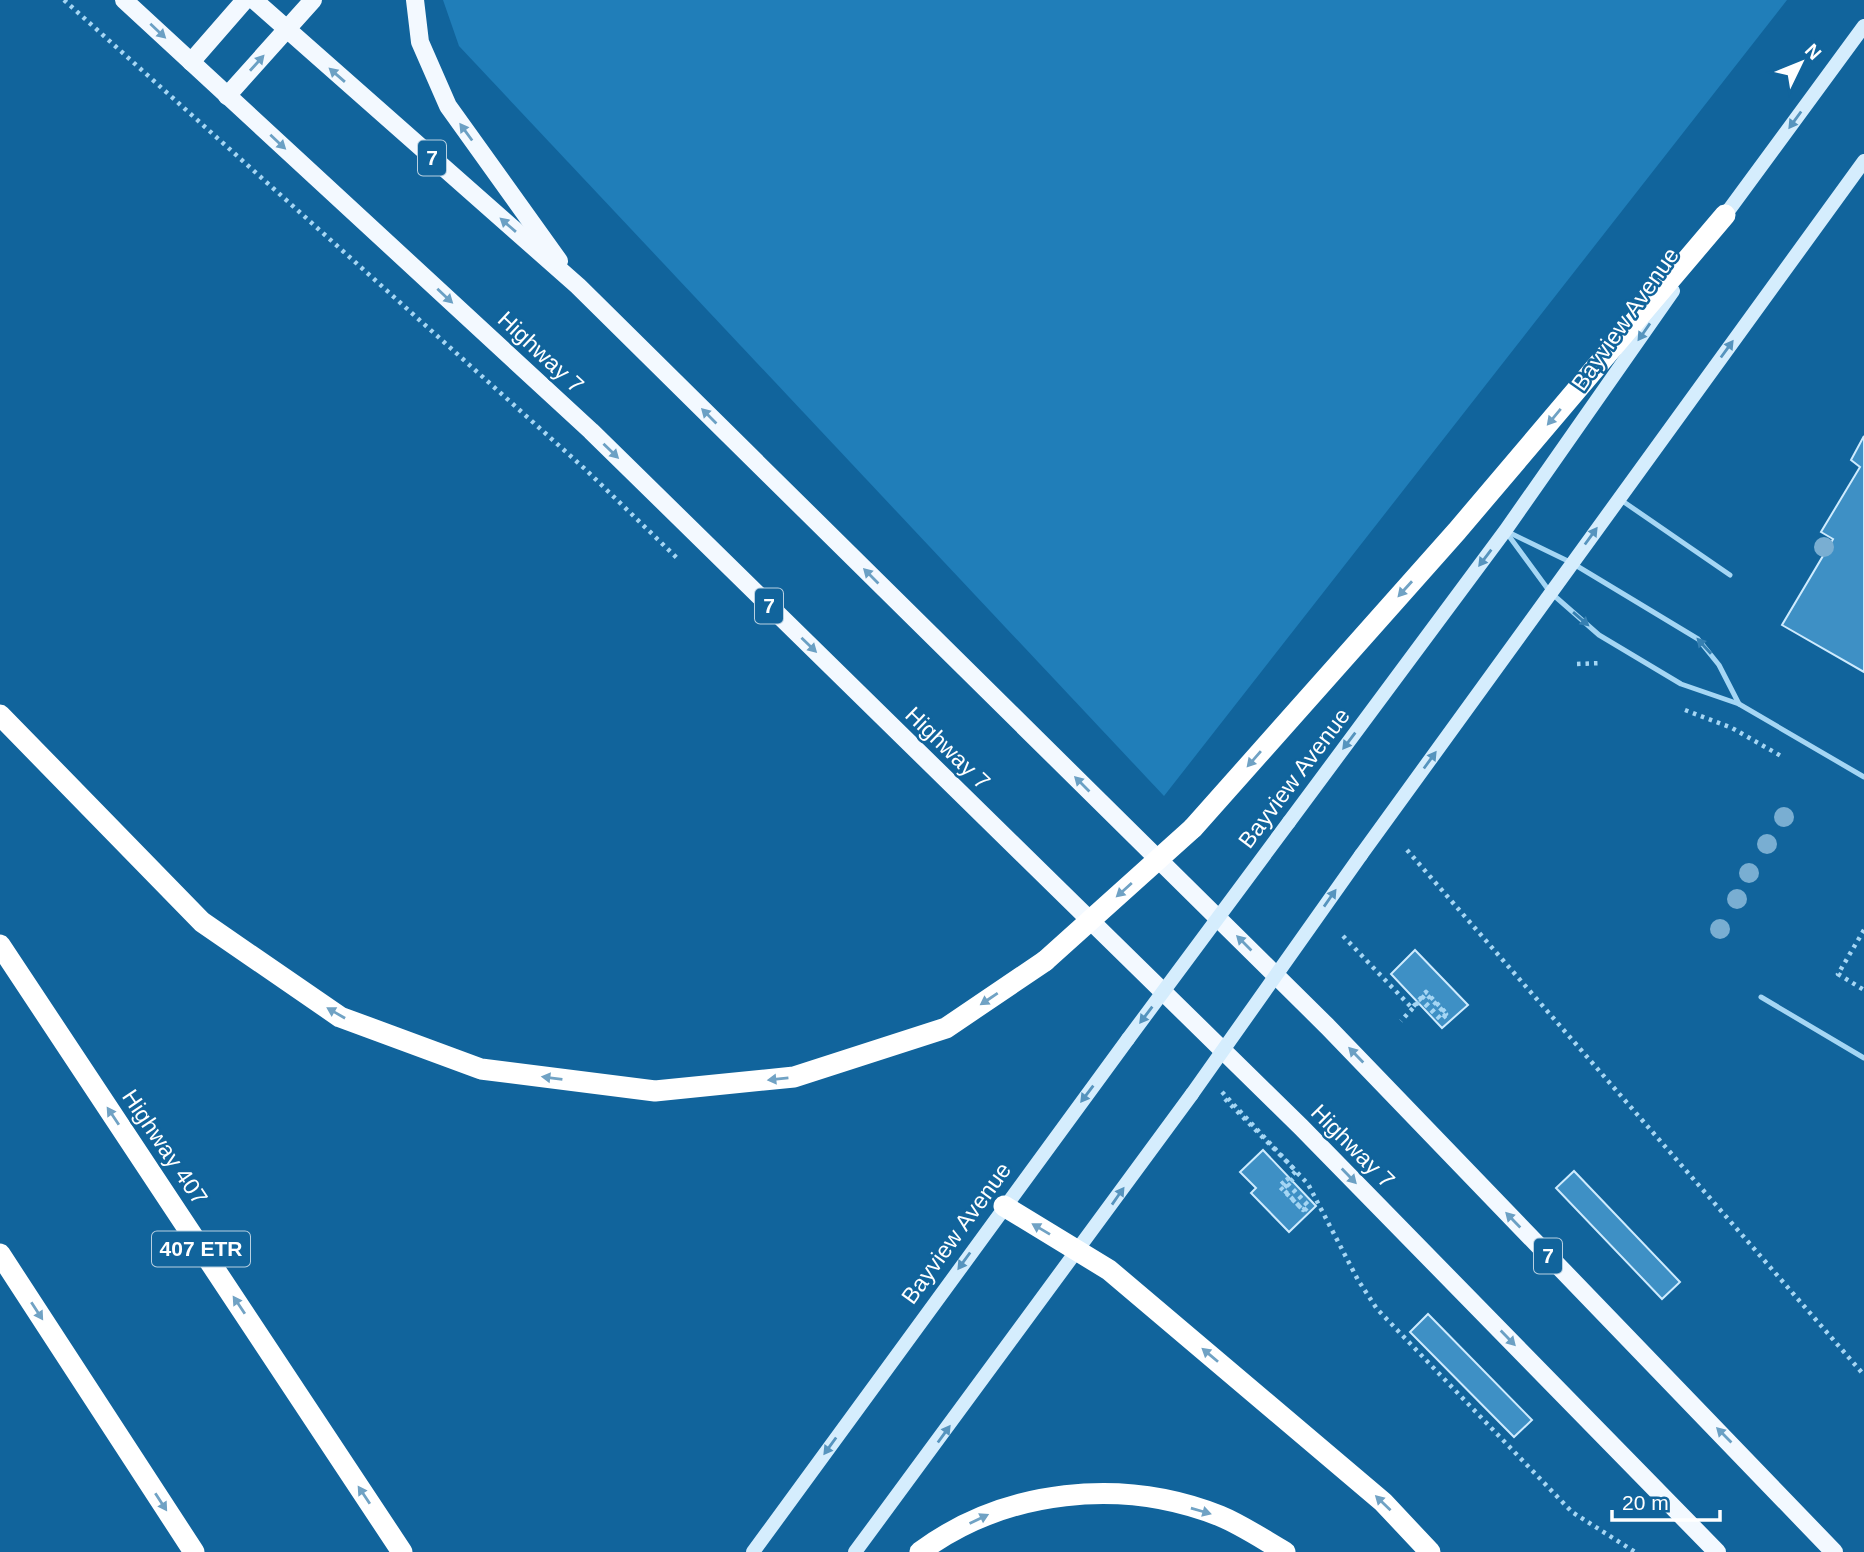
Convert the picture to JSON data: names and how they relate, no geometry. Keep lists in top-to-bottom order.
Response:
{
  "streets": {
    "highway": ["Highway 407", "407 ETR"],
    "main road": ["7", "Bayview Avenue", "Highway 7"]
  },
  "scale_bar": "20 m",
  "north": "top right"
}
